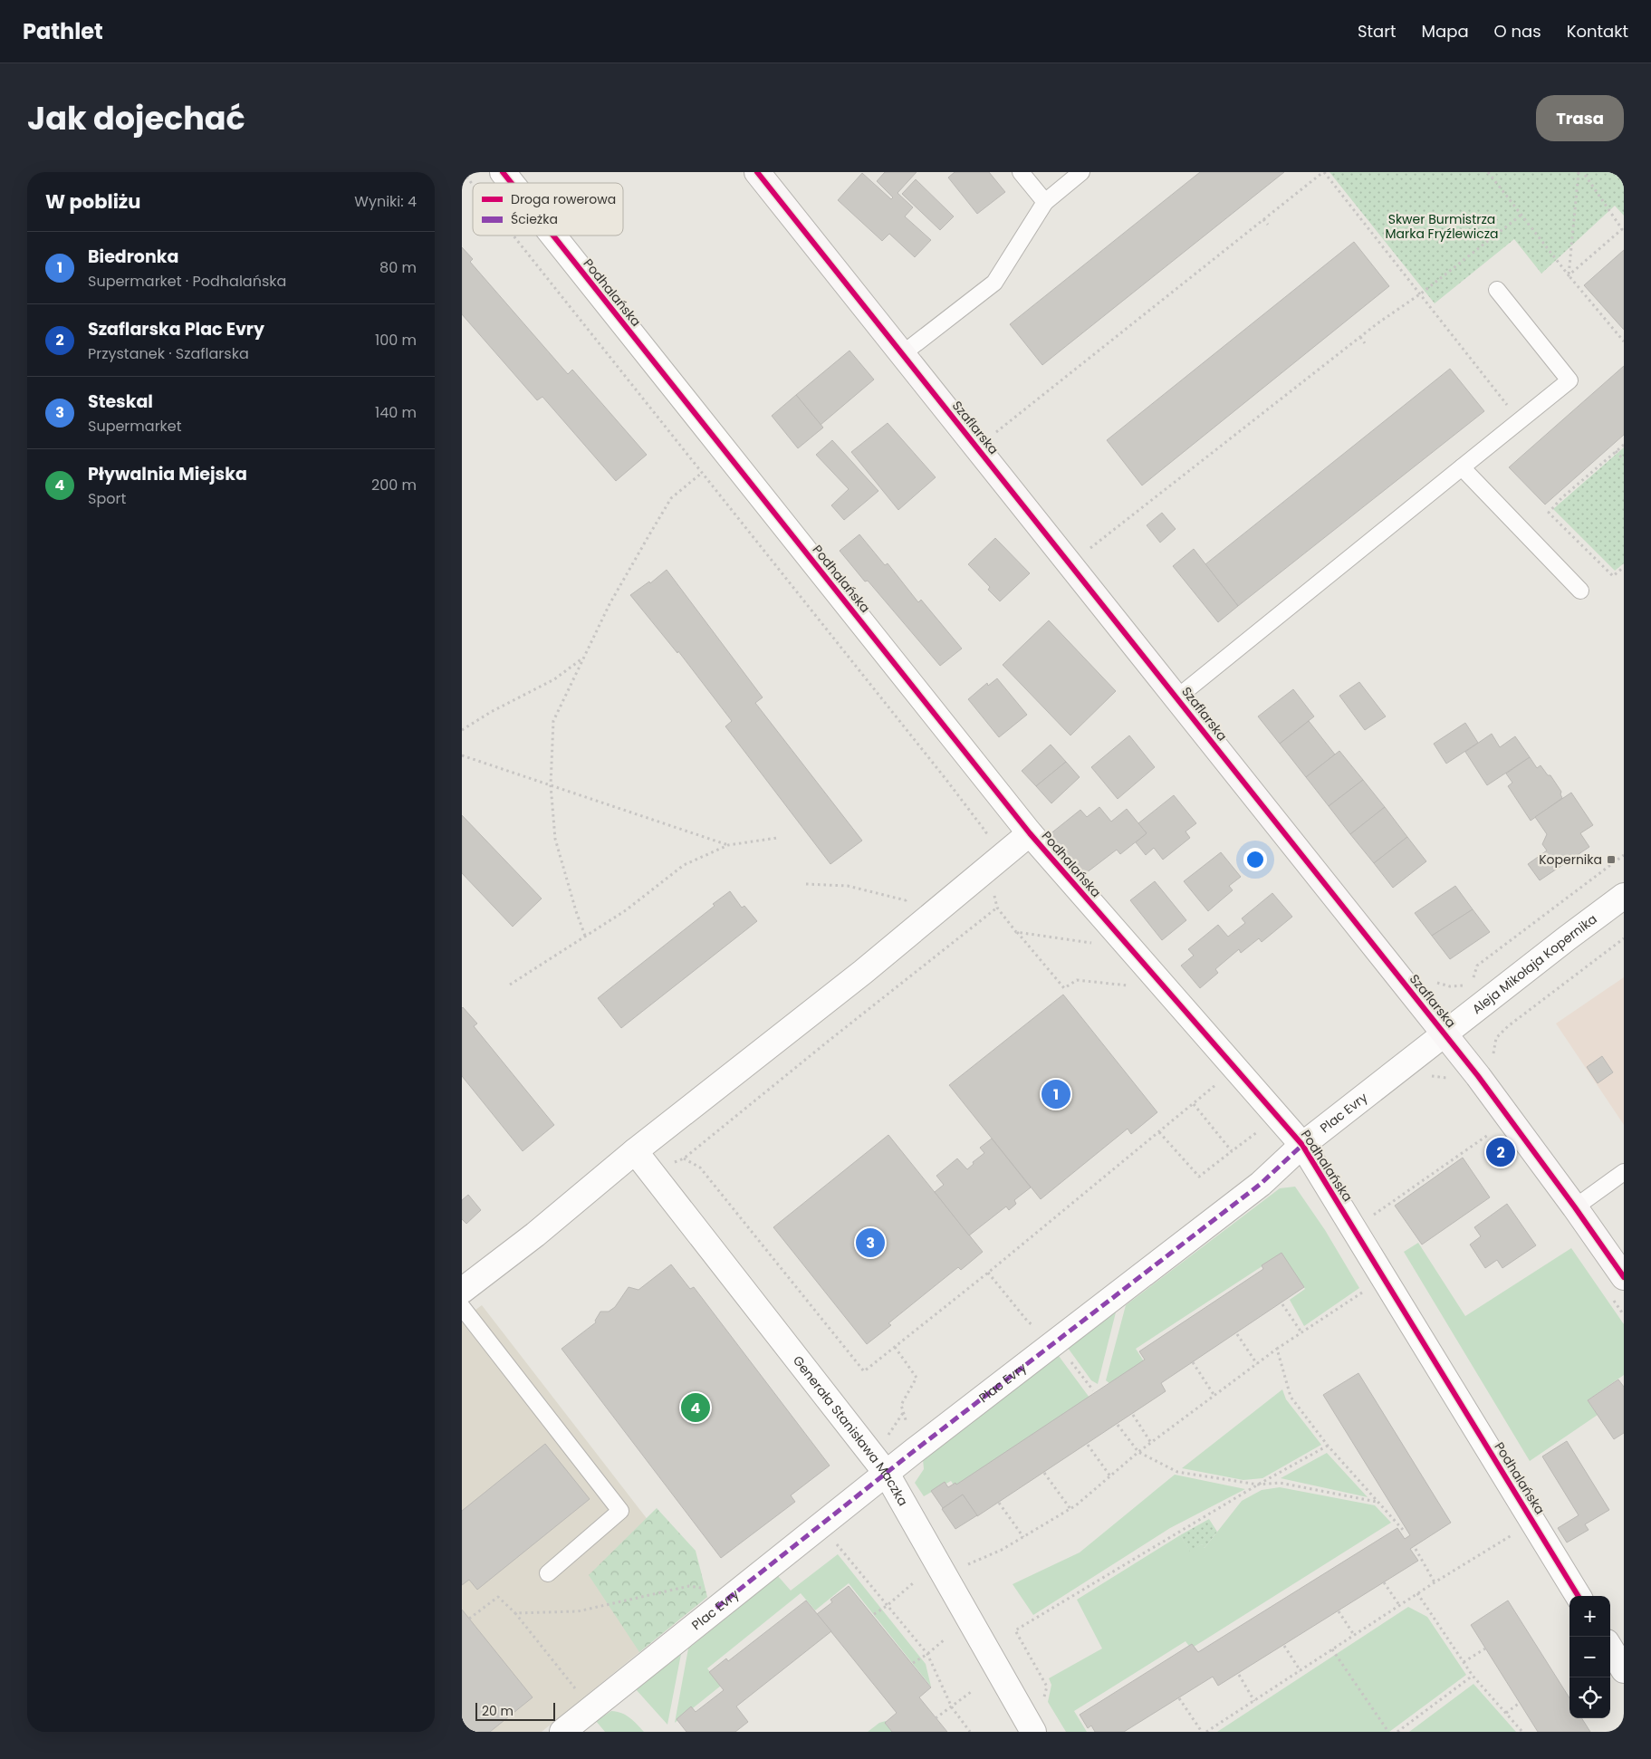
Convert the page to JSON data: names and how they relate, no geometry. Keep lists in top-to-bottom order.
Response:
{
  "streets": {
    "street": [
      "Podhalańska",
      "Szaflarska",
      "Aleja Mikołaja Kopernika",
      "Plac Evry",
      "Generała Stanisława Maczka"
    ]
  },
  "crossings": [
    ["Podhalańska", "Plac Evry"],
    ["Szaflarska", "Aleja Mikołaja Kopernika"],
    ["Szaflarska", "Plac Evry"],
    ["Aleja Mikołaja Kopernika", "Plac Evry"],
    ["Plac Evry", "Generała Stanisława Maczka"]
  ],
  "parks": ["Skwer Burmistrza Marka Fryźlewicza"],
  "places": {
    "transit": ["Kopernika"]
  },
  "legend": ["Droga rowerowa", "Ścieżka"],
  "scale_bar": "20 m",
  "page": {
    "header": "Pathlet",
    "nav": [
      "Start",
      "Mapa",
      "O nas",
      "Kontakt"
    ],
    "title": "Jak dojechać",
    "buttons": "Trasa",
    "heading": ["W pobliżu", "Wyniki: 4"],
    "list": [
      {
        "mark": "1",
        "name": "Biedronka",
        "note": "Supermarket · Podhalańska",
        "value": "80 m"
      },
      {
        "mark": "2",
        "name": "Szaflarska Plac Evry",
        "note": "Przystanek · Szaflarska",
        "value": "100 m"
      },
      {
        "mark": "3",
        "name": "Steskal",
        "note": "Supermarket",
        "value": "140 m"
      },
      {
        "mark": "4",
        "name": "Pływalnia Miejska",
        "note": "Sport",
        "value": "200 m"
      }
    ],
    "pins": [
      "1",
      "2",
      "3",
      "4"
    ],
    "map_buttons": ["+", "−"],
    "scale": "20 m"
  }
}
